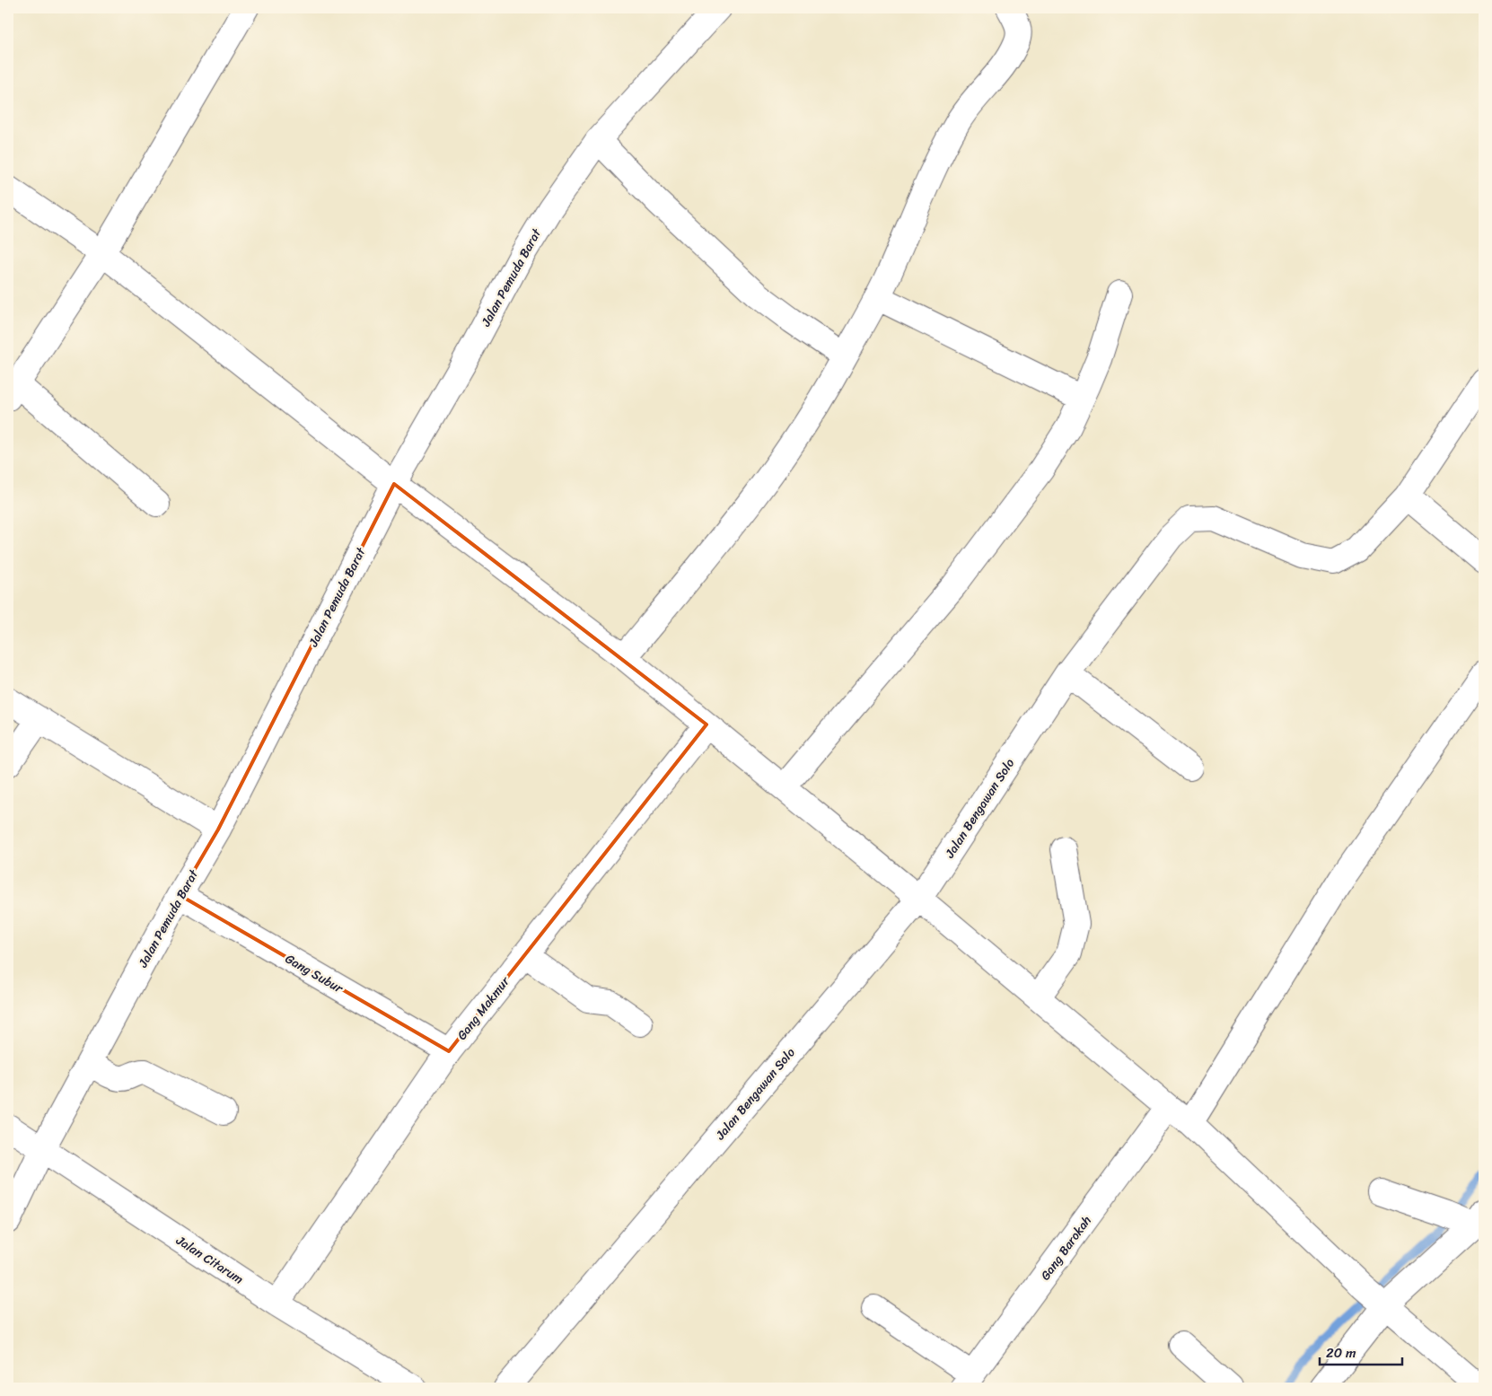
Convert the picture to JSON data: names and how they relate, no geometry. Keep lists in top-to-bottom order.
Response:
{
  "streets": {
    "street": [
      "Jalan Pemuda Barat",
      "Jalan Bengawan Solo",
      "Gang Subur",
      "Gang Makmur",
      "Gang Barokah",
      "Jalan Citarum"
    ]
  },
  "crossings": [
    ["Jalan Pemuda Barat", "Gang Subur"],
    ["Jalan Pemuda Barat", "Jalan Citarum"],
    ["Gang Subur", "Gang Makmur"],
    ["Gang Makmur", "Jalan Citarum"]
  ],
  "scale_bar": "20 m"
}
